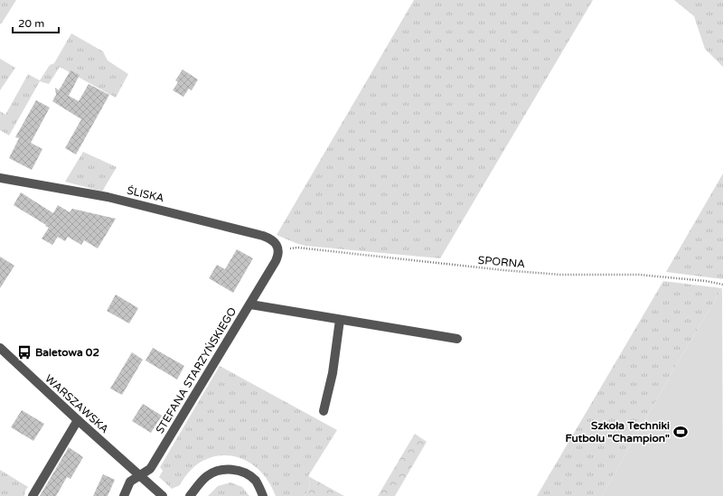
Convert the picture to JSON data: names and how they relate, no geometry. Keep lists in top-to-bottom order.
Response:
{
  "streets": {
    "street": ["ŚLISKA", "STEFANA STARZYŃSKIEGO", "WARSZAWSKA"],
    "path": ["SPORNA"]
  },
  "crossings": [
    ["ŚLISKA", "SPORNA"],
    ["ŚLISKA", "STEFANA STARZYŃSKIEGO"],
    ["SPORNA", "STEFANA STARZYŃSKIEGO"],
    ["STEFANA STARZYŃSKIEGO", "WARSZAWSKA"]
  ],
  "places": {
    "bus stop": ["Baletowa 02"],
    "sports": ["Szkoła Techniki Futbolu \"Champion\""]
  },
  "scale_bar": "20 m"
}
